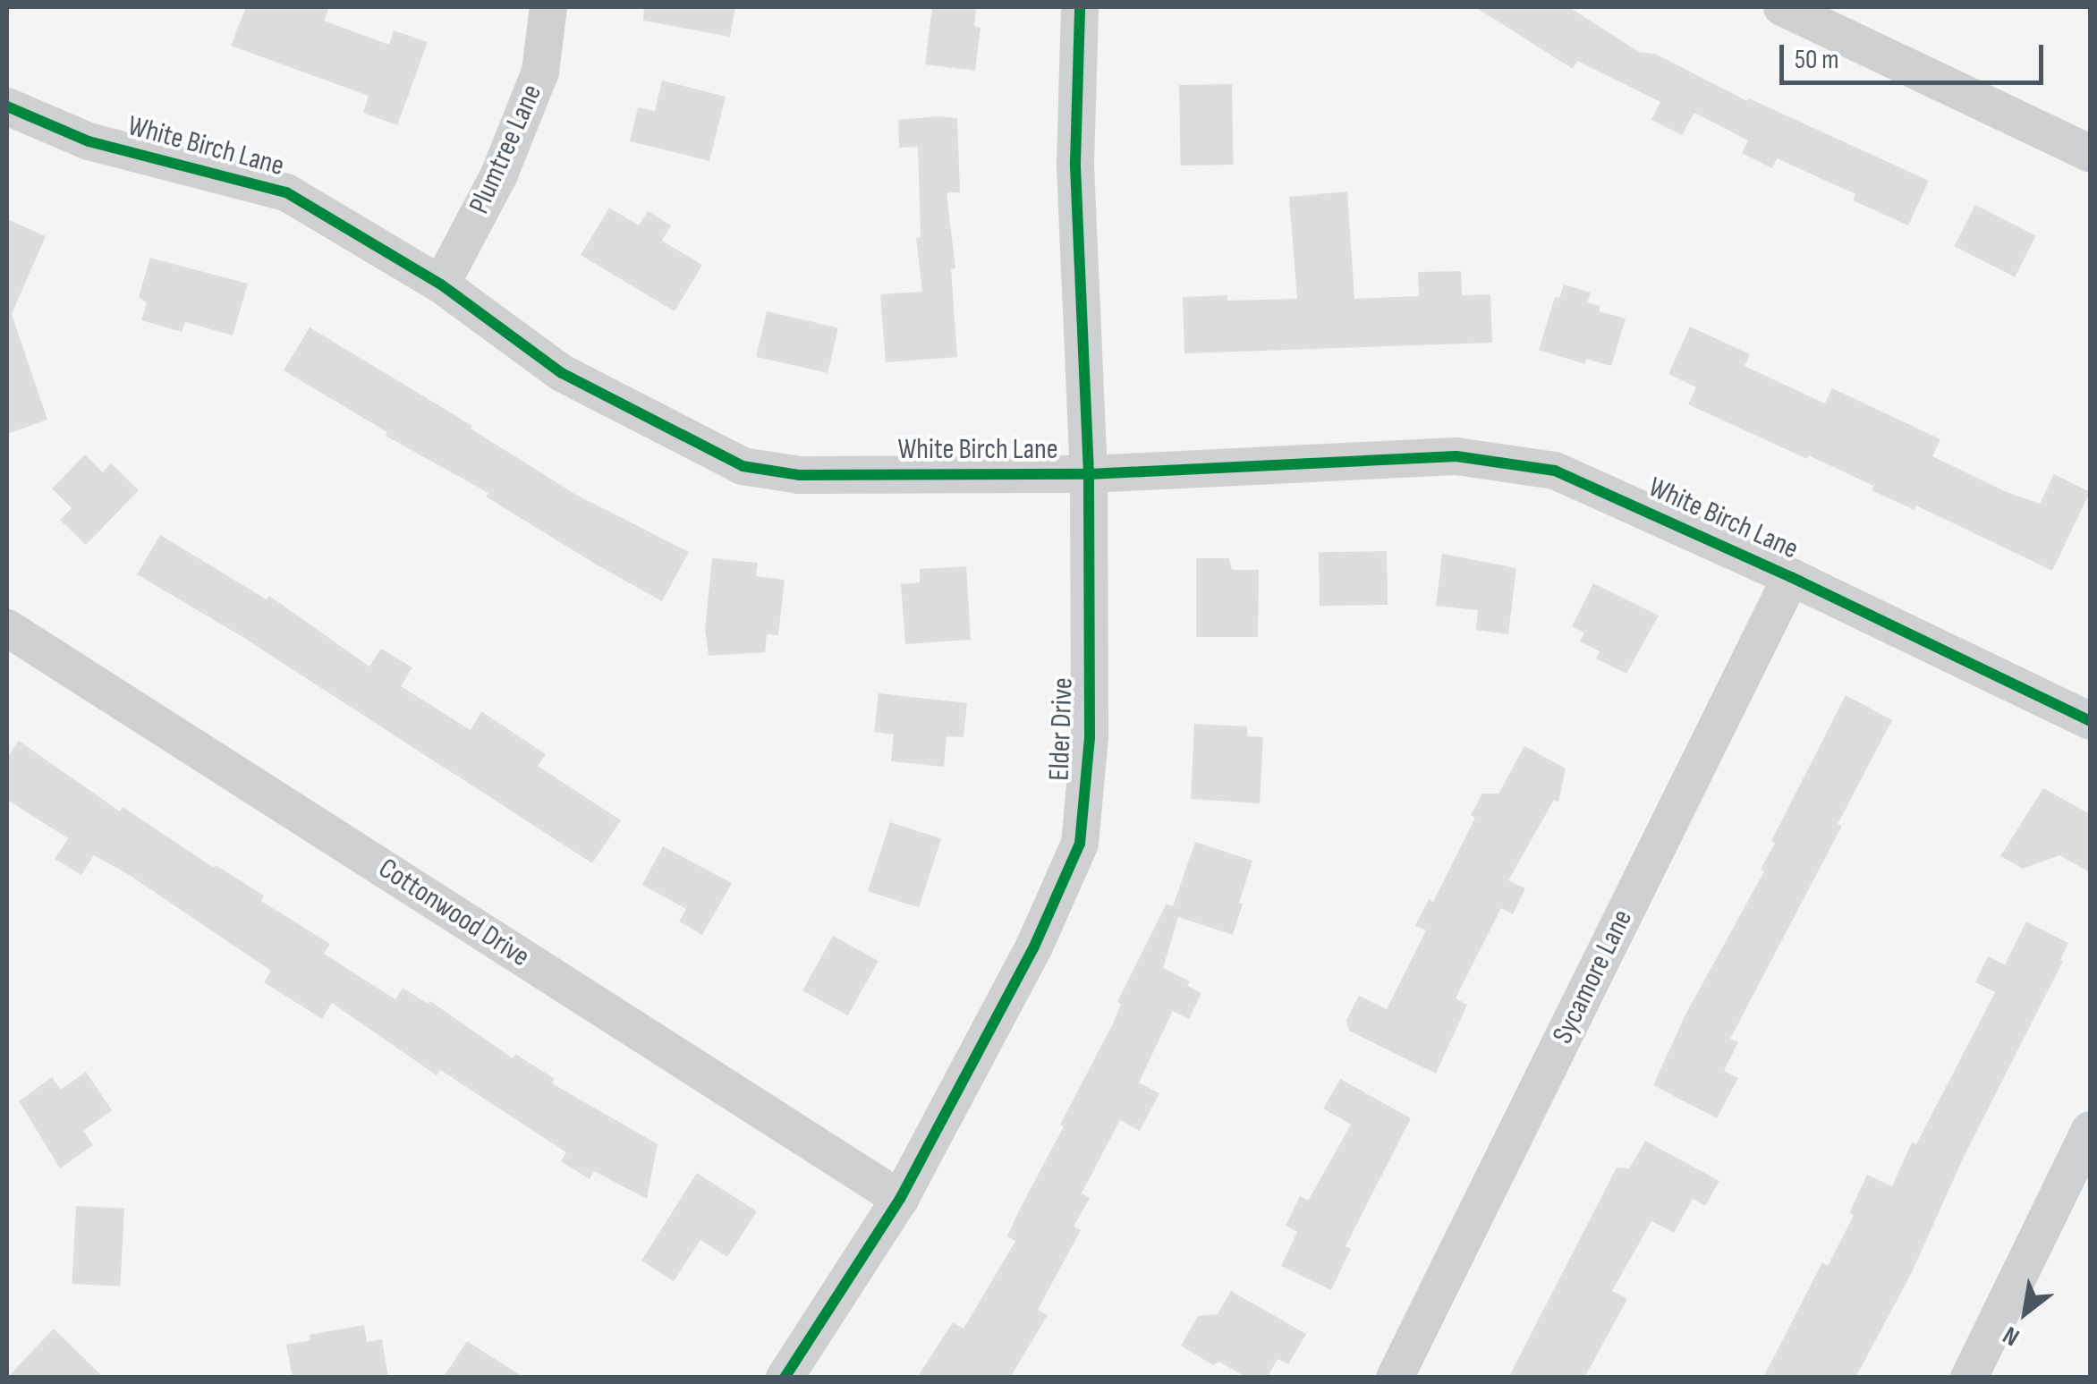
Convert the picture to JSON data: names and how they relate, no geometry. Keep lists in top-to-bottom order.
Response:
{
  "streets": {
    "street": [
      "White Birch Lane",
      "Plumtree Lane",
      "Elder Drive",
      "Cottonwood Drive",
      "Sycamore Lane"
    ]
  },
  "crossings": [
    ["White Birch Lane", "Plumtree Lane"],
    ["White Birch Lane", "Elder Drive"],
    ["White Birch Lane", "Sycamore Lane"],
    ["Elder Drive", "Cottonwood Drive"]
  ],
  "scale_bar": "50 m",
  "north": "bottom left"
}
